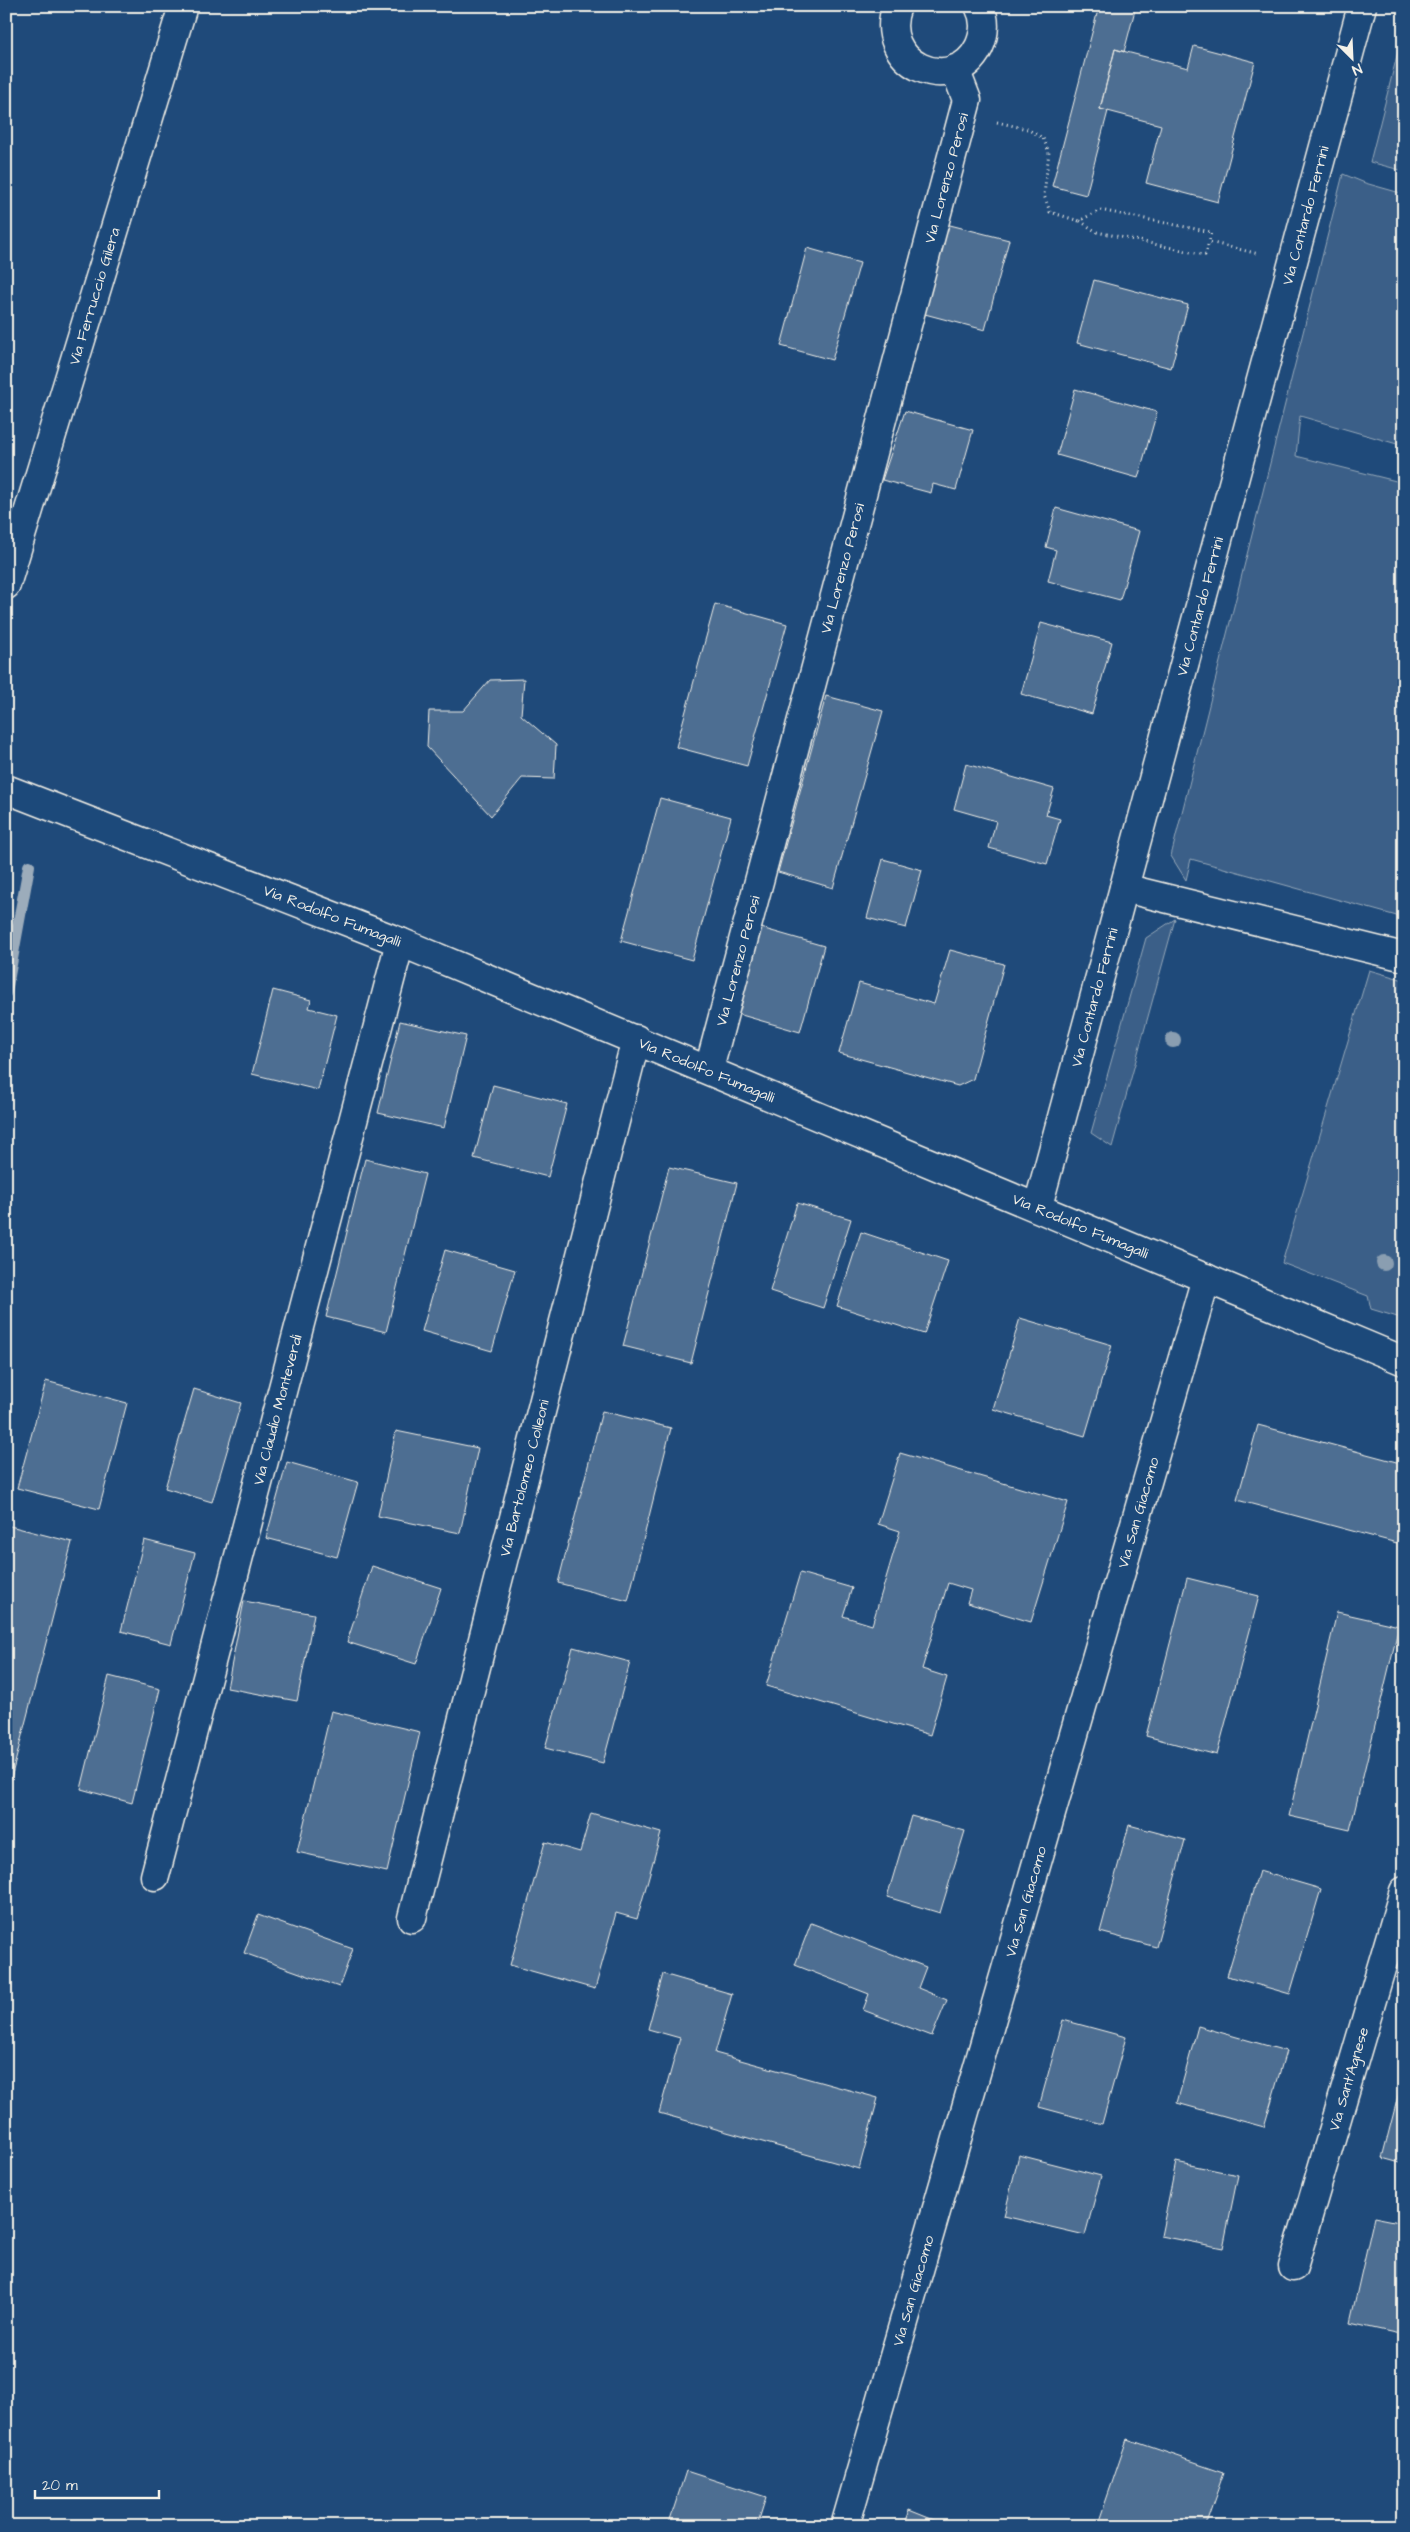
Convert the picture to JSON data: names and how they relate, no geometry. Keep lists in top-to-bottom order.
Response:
{
  "streets": {
    "street": [
      "Via Lorenzo Perosi",
      "Via Contardo Ferrini",
      "Via Ferruccio Gilera",
      "Via Rodolfo Fumagalli",
      "Via Claudio Monteverdi",
      "Via Bartolomeo Colleoni",
      "Via San Giacomo",
      "Via Sant'Agnese"
    ]
  },
  "crossings": [
    ["Via Lorenzo Perosi", "Via Rodolfo Fumagalli"],
    ["Via Contardo Ferrini", "Via Rodolfo Fumagalli"],
    ["Via Rodolfo Fumagalli", "Via Claudio Monteverdi"],
    ["Via Rodolfo Fumagalli", "Via Bartolomeo Colleoni"],
    ["Via Rodolfo Fumagalli", "Via San Giacomo"]
  ],
  "scale_bar": "20 m",
  "north": "bottom right"
}
